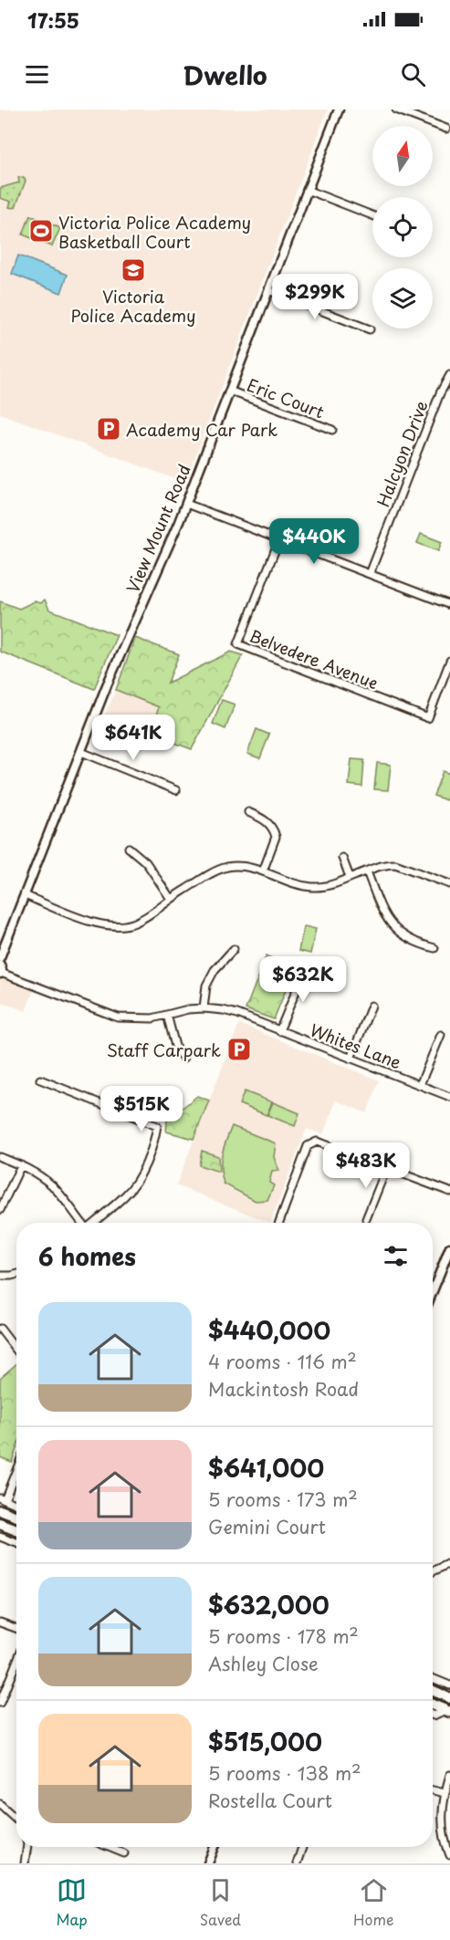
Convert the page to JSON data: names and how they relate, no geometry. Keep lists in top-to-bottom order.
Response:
{
  "streets": {
    "street": [
      "Eric Court",
      "Halcyon Drive",
      "View Mount Road",
      "Belvedere Avenue",
      "Whites Lane"
    ]
  },
  "crossings": [
    ["Eric Court", "View Mount Road"]
  ],
  "places": {
    "sports": ["Victoria Police Academy Basketball Court"],
    "school or university": ["Victoria Police Academy"],
    "parking": ["Academy Car Park", "Staff Carpark"]
  },
  "north": "top",
  "page": {
    "status": "17:55",
    "header": "Dwello",
    "price": [
      "$299K",
      "$440K",
      "$641K",
      "$632K",
      "$515K",
      "$483K"
    ],
    "heading": "6 homes",
    "list": [
      {
        "name": "$440,000",
        "note": "4 rooms · 116 m² · Mackintosh Road"
      },
      {
        "name": "$641,000",
        "note": "5 rooms · 173 m² · Gemini Court"
      },
      {
        "name": "$632,000",
        "note": "5 rooms · 178 m² · Ashley Close"
      },
      {
        "name": "$515,000",
        "note": "5 rooms · 138 m² · Rostella Court"
      }
    ],
    "tabs": ["Map", "Saved", "Home"]
  }
}
